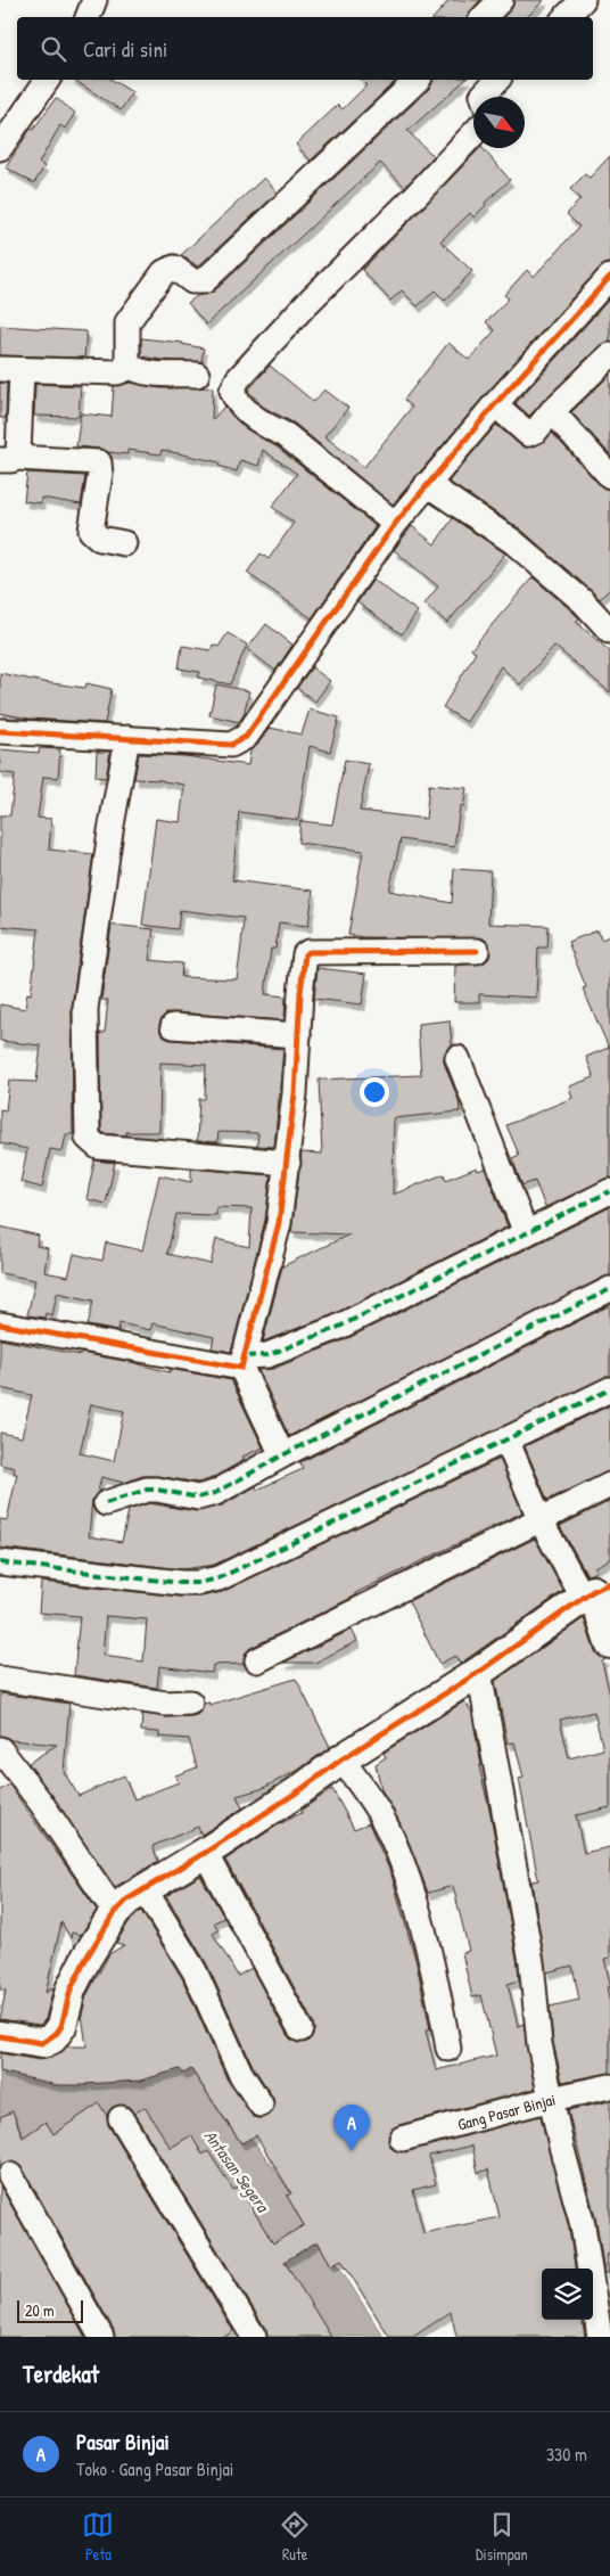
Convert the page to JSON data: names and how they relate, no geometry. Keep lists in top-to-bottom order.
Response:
{
  "streets": {
    "street": ["Gang Pasar Binjai"]
  },
  "water": ["Antasan Segera"],
  "scale_bar": "20 m",
  "north": "bottom right",
  "page": {
    "search": "Cari di sini",
    "pins": "A",
    "scale": "20 m",
    "heading": "Terdekat",
    "list": [
      {
        "mark": "A",
        "name": "Pasar Binjai",
        "note": "Toko · Gang Pasar Binjai",
        "value": "330 m"
      }
    ],
    "nav": ["Peta", "Rute", "Disimpan"]
  }
}
